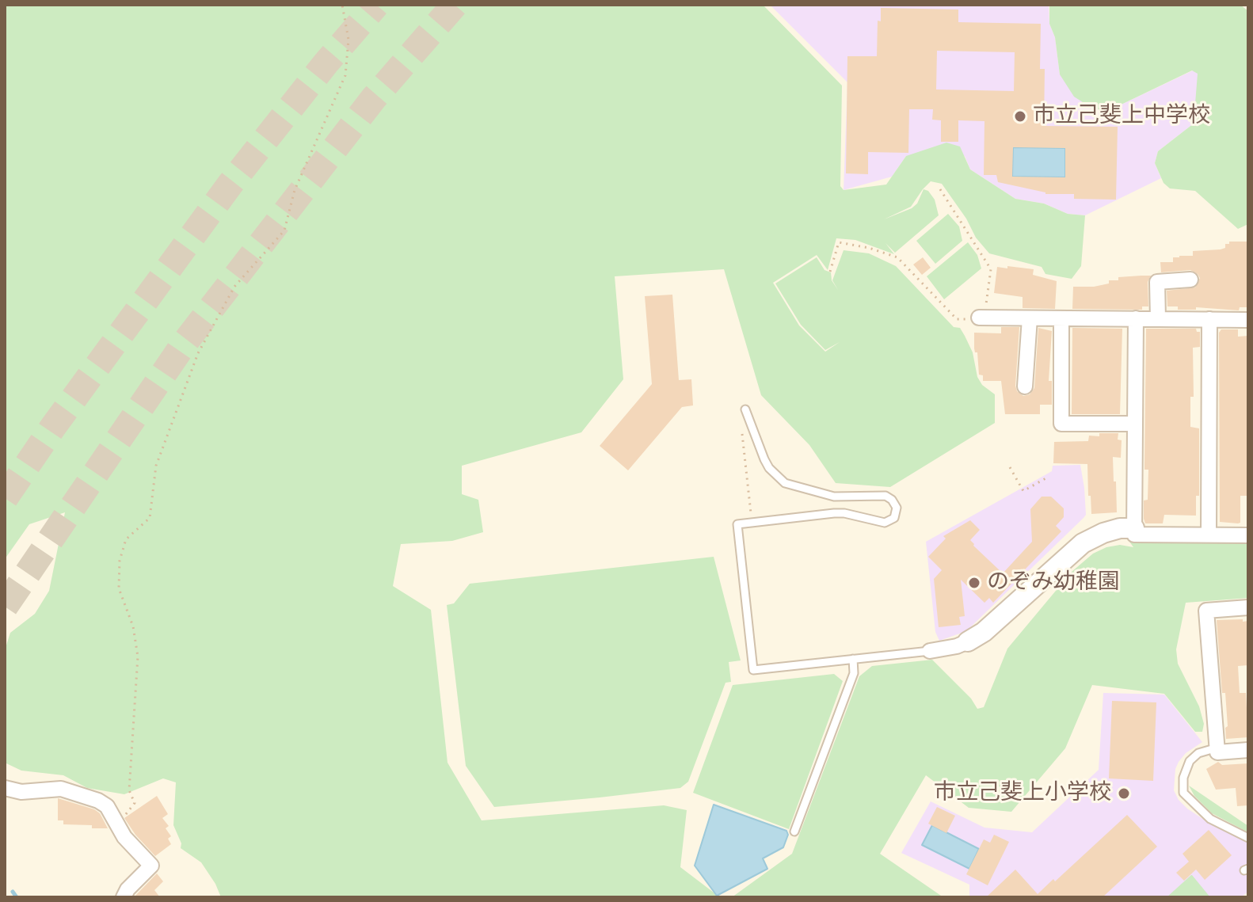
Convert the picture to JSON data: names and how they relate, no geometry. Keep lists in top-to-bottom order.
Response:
{
  "places": ["市立己斐上中学校", "のぞみ幼稚園", "市立己斐上小学校"]
}
